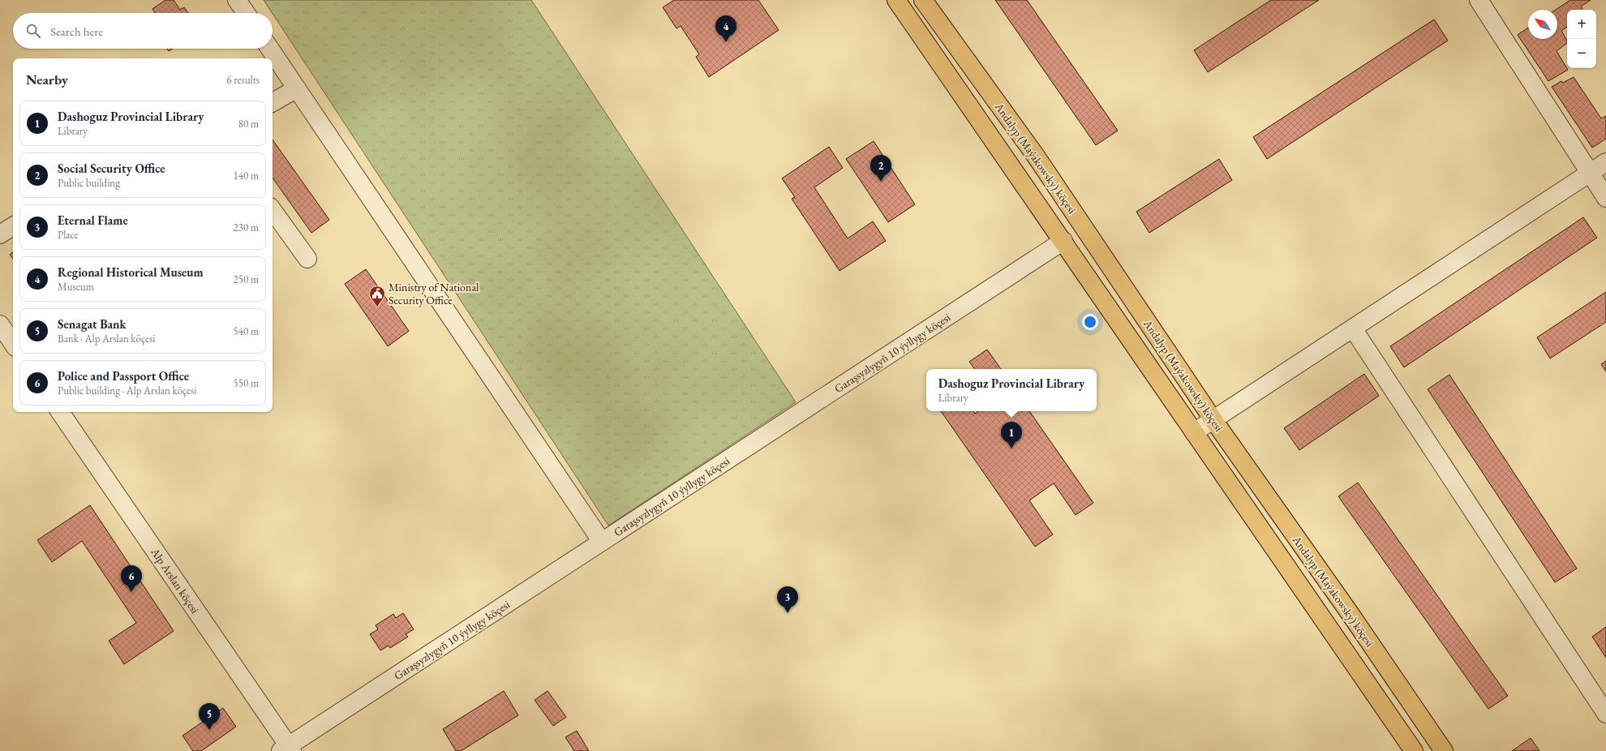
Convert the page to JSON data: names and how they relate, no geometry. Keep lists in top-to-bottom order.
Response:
{
  "streets": {
    "main road": ["Andalyp (Maýakowsky) köçesi"],
    "street": ["Garaşsyzlygyň 10 ýyllygy köçesi", "Alp Arslan köçesi"]
  },
  "crossings": [
    ["Andalyp (Maýakowsky) köçesi", "Garaşsyzlygyň 10 ýyllygy köçesi"],
    ["Garaşsyzlygyň 10 ýyllygy köçesi", "Alp Arslan köçesi"]
  ],
  "places": {
    "public building": ["Ministry of National Security Office"]
  },
  "north": "top left",
  "page": {
    "map_buttons": ["+", "−"],
    "search": "Search here",
    "pins": [
      "4",
      "2",
      "1",
      "6",
      "3",
      "5"
    ],
    "heading": ["Nearby", "6 results"],
    "list": [
      {
        "mark": "1",
        "name": "Dashoguz Provincial Library",
        "note": "Library",
        "value": "80 m"
      },
      {
        "mark": "2",
        "name": "Social Security Office",
        "note": "Public building",
        "value": "140 m"
      },
      {
        "mark": "3",
        "name": "Eternal Flame",
        "note": "Place",
        "value": "230 m"
      },
      {
        "mark": "4",
        "name": "Regional Historical Museum",
        "note": "Museum",
        "value": "250 m"
      },
      {
        "mark": "5",
        "name": "Senagat Bank",
        "note": "Bank · Alp Arslan köçesi",
        "value": "540 m"
      },
      {
        "mark": "6",
        "name": "Police and Passport Office",
        "note": "Public building · Alp Arslan köçesi",
        "value": "550 m"
      }
    ],
    "popup": ["Dashoguz Provincial Library", "Library"]
  }
}
